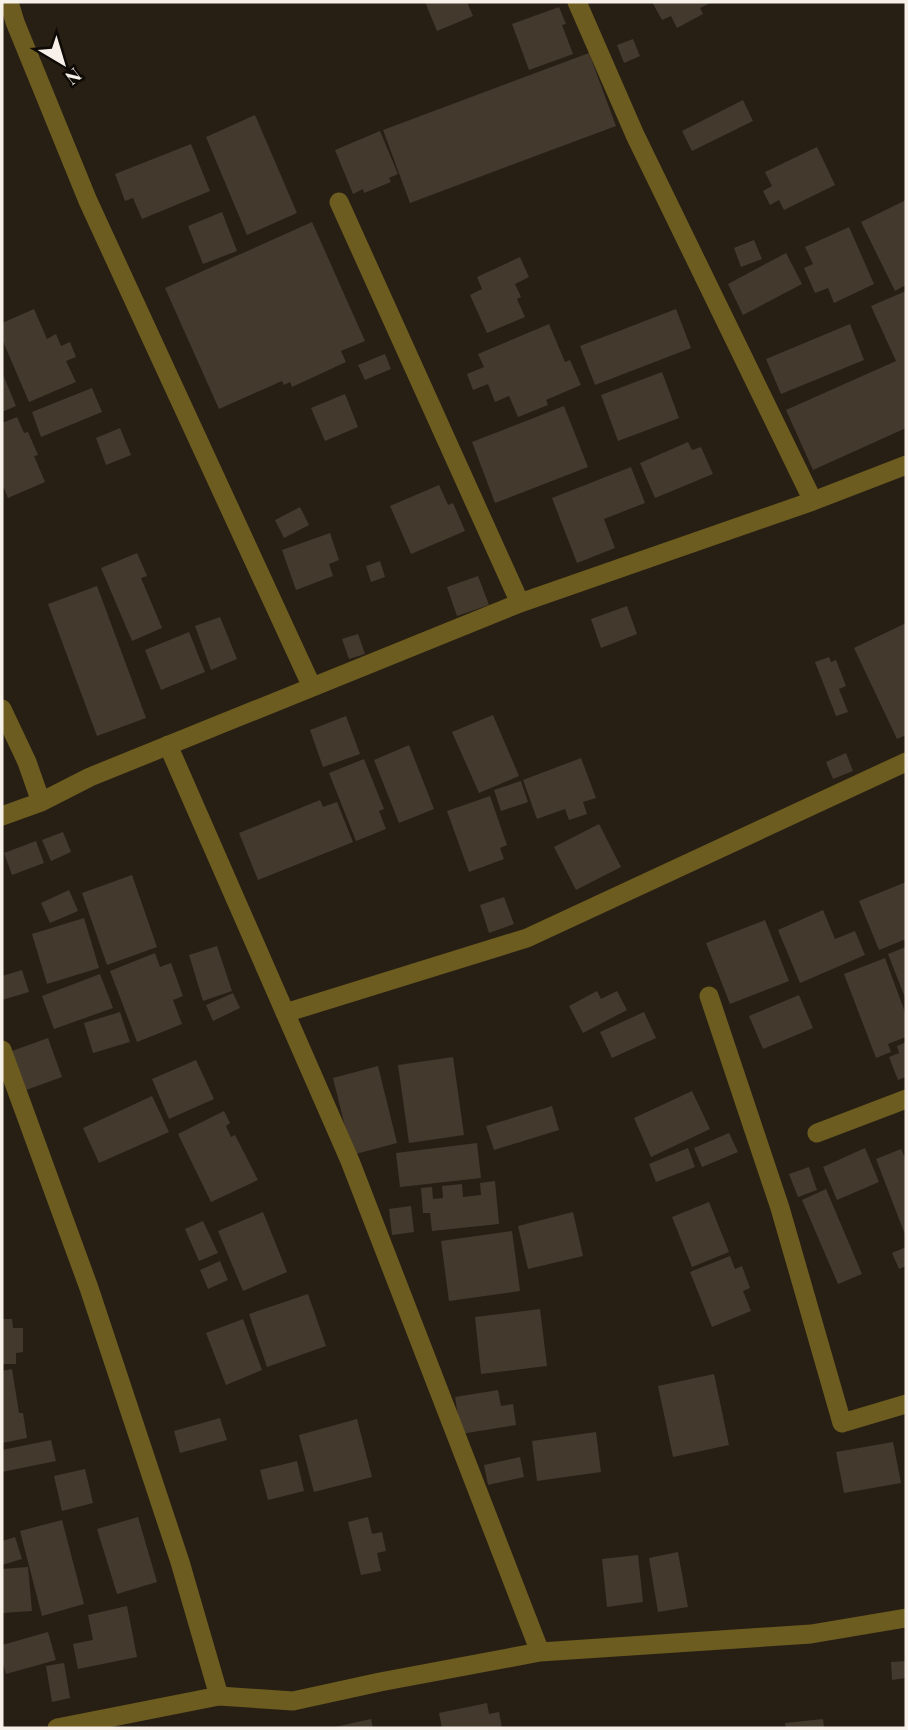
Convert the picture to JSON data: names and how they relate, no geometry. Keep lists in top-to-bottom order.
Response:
{
  "north": "bottom right"
}
